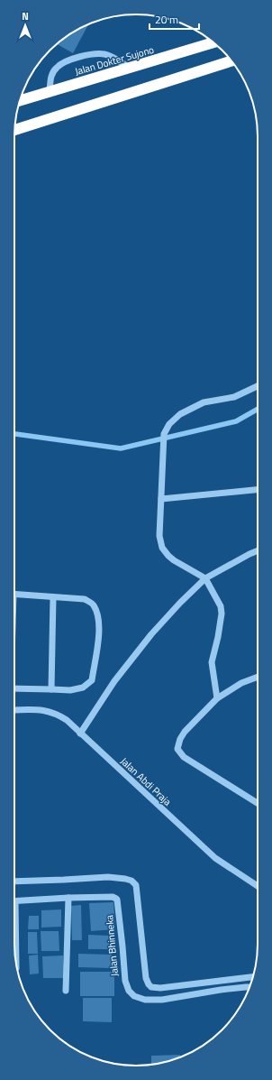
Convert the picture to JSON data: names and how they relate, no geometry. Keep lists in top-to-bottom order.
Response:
{
  "streets": {
    "highway": ["Jalan Dokter Sujono"],
    "street": ["Jalan Abdi Praja", "Jalan Bhinneka"]
  },
  "scale_bar": "20 m",
  "north": "top"
}
